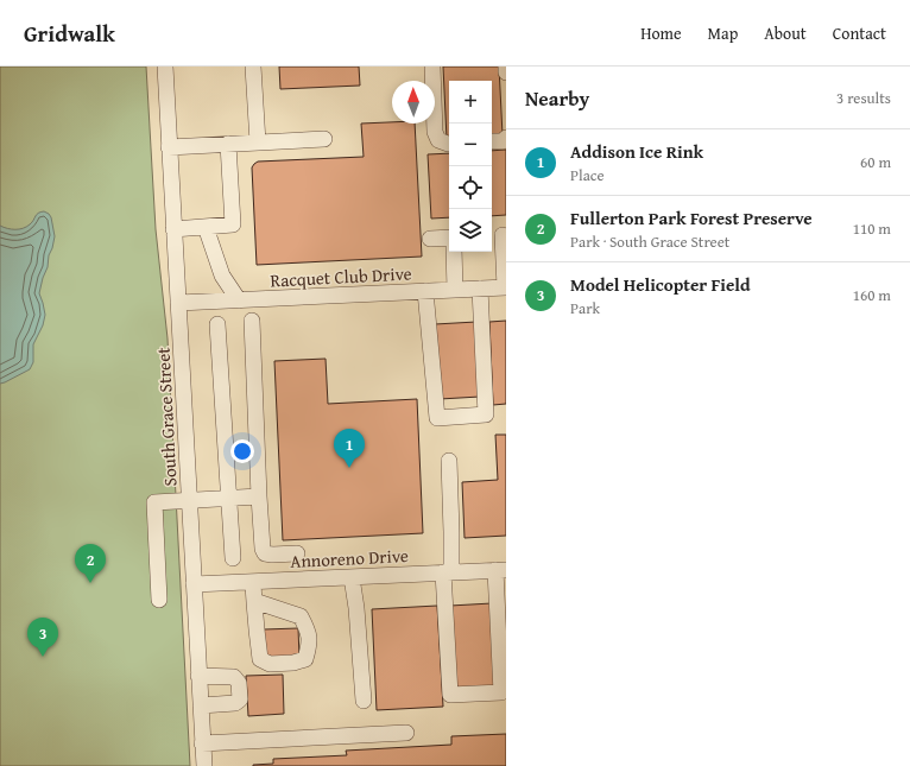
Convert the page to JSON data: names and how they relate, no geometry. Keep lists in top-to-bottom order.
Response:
{
  "streets": {
    "street": ["Racquet Club Drive", "South Grace Street", "Annoreno Drive"]
  },
  "crossings": [
    ["Racquet Club Drive", "South Grace Street"],
    ["South Grace Street", "Annoreno Drive"]
  ],
  "north": "top",
  "page": {
    "header": "Gridwalk",
    "nav": [
      "Home",
      "Map",
      "About",
      "Contact"
    ],
    "heading": ["Nearby", "3 results"],
    "map_buttons": ["+", "−"],
    "list": [
      {
        "mark": "1",
        "name": "Addison Ice Rink",
        "note": "Place",
        "value": "60 m"
      },
      {
        "mark": "2",
        "name": "Fullerton Park Forest Preserve",
        "note": "Park · South Grace Street",
        "value": "110 m"
      },
      {
        "mark": "3",
        "name": "Model Helicopter Field",
        "note": "Park",
        "value": "160 m"
      }
    ],
    "pins": ["1", "2", "3"]
  }
}
